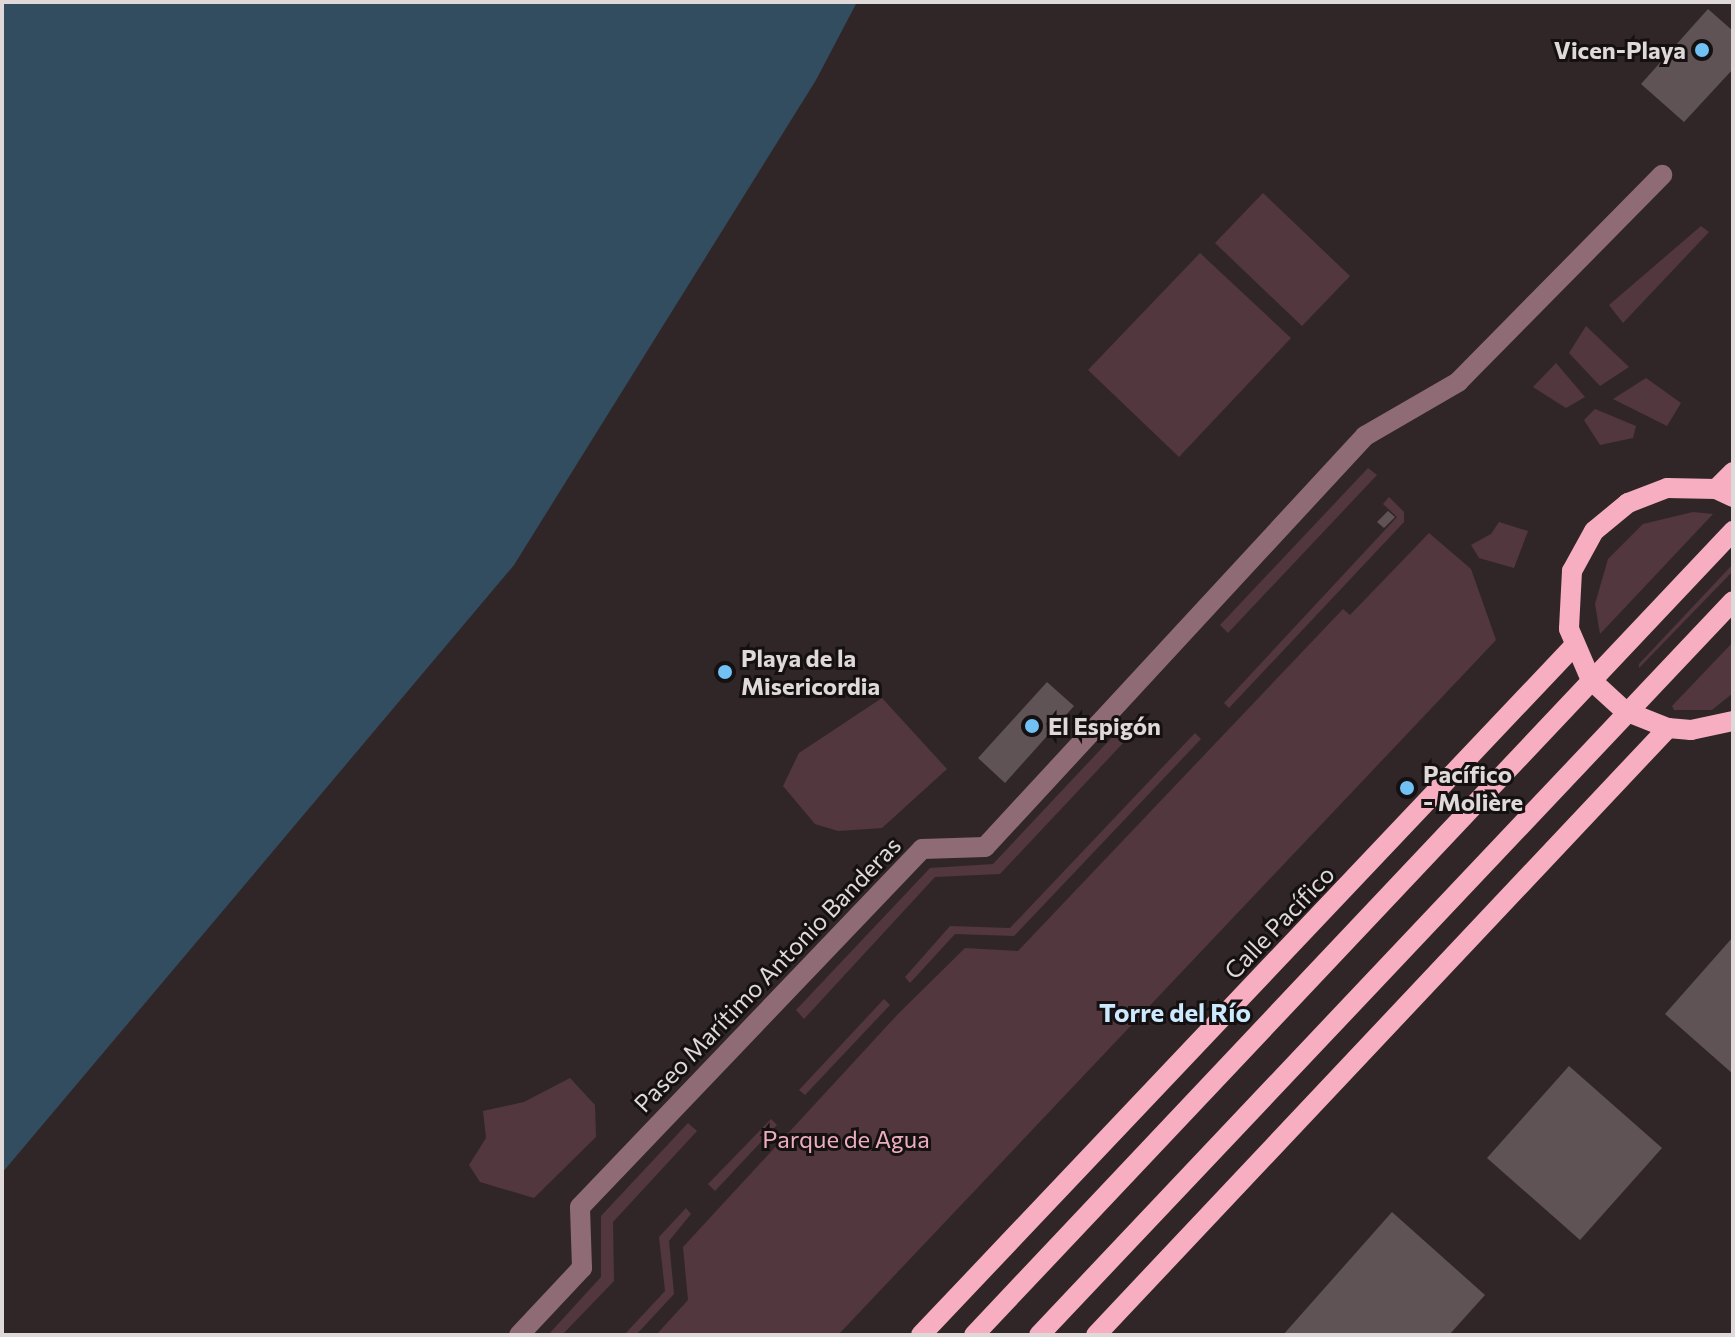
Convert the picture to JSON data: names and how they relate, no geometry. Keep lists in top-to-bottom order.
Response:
{
  "streets": {
    "main road": ["Calle Pacífico"],
    "street": ["Paseo Marítimo Antonio Banderas"]
  },
  "districts": ["Torre del Río"],
  "parks": ["Parque de Agua"],
  "places": [
    "Vicen-Playa",
    "Playa de la Misericordia",
    "El Espigón",
    "Pacífico - Molière"
  ]
}
